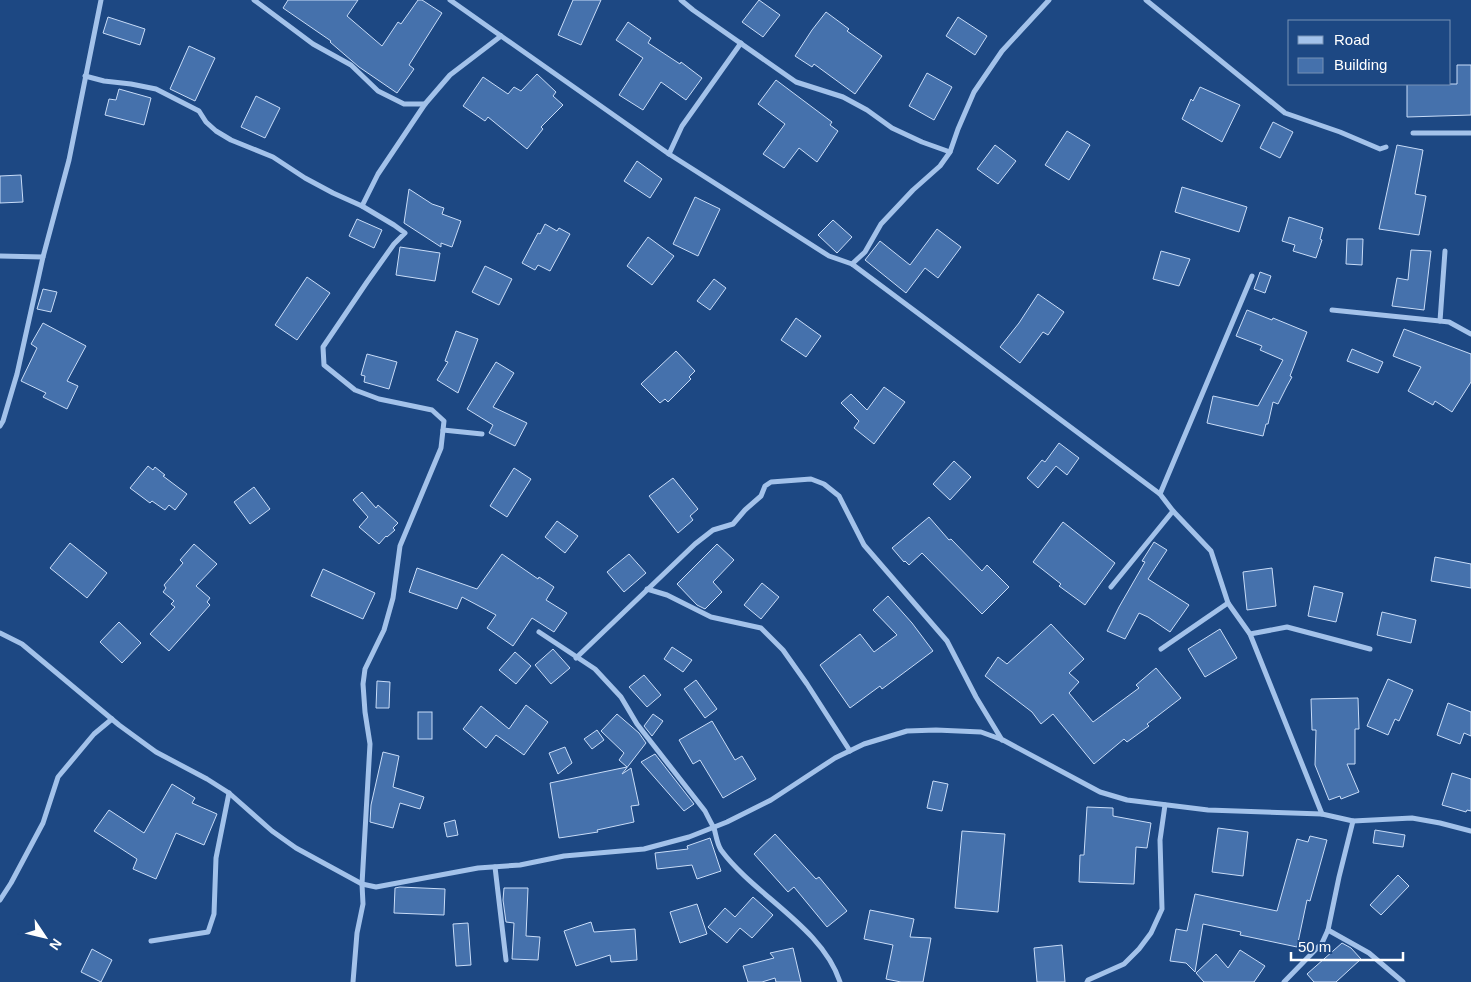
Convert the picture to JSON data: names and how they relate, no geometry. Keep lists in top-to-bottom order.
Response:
{
  "legend": ["Road", "Building"],
  "scale_bar": "50 m",
  "north": "bottom right"
}
